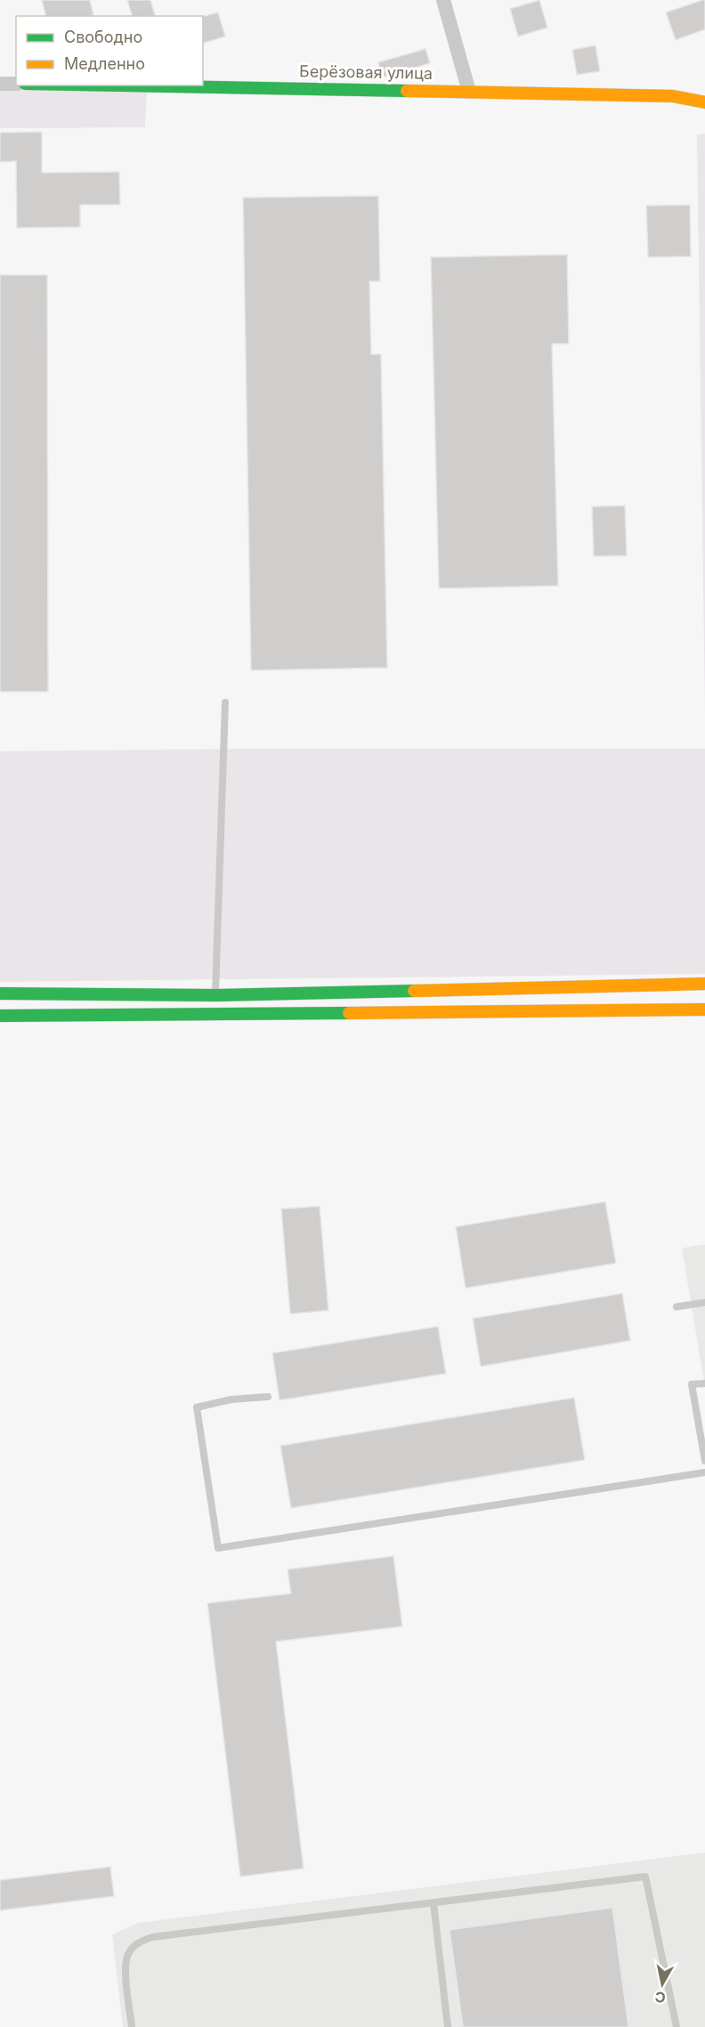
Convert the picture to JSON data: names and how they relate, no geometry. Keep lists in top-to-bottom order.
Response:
{
  "streets": {
    "main road": ["Берёзовая улица"]
  },
  "legend": ["Свободно", "Медленно"],
  "north": "bottom"
}
